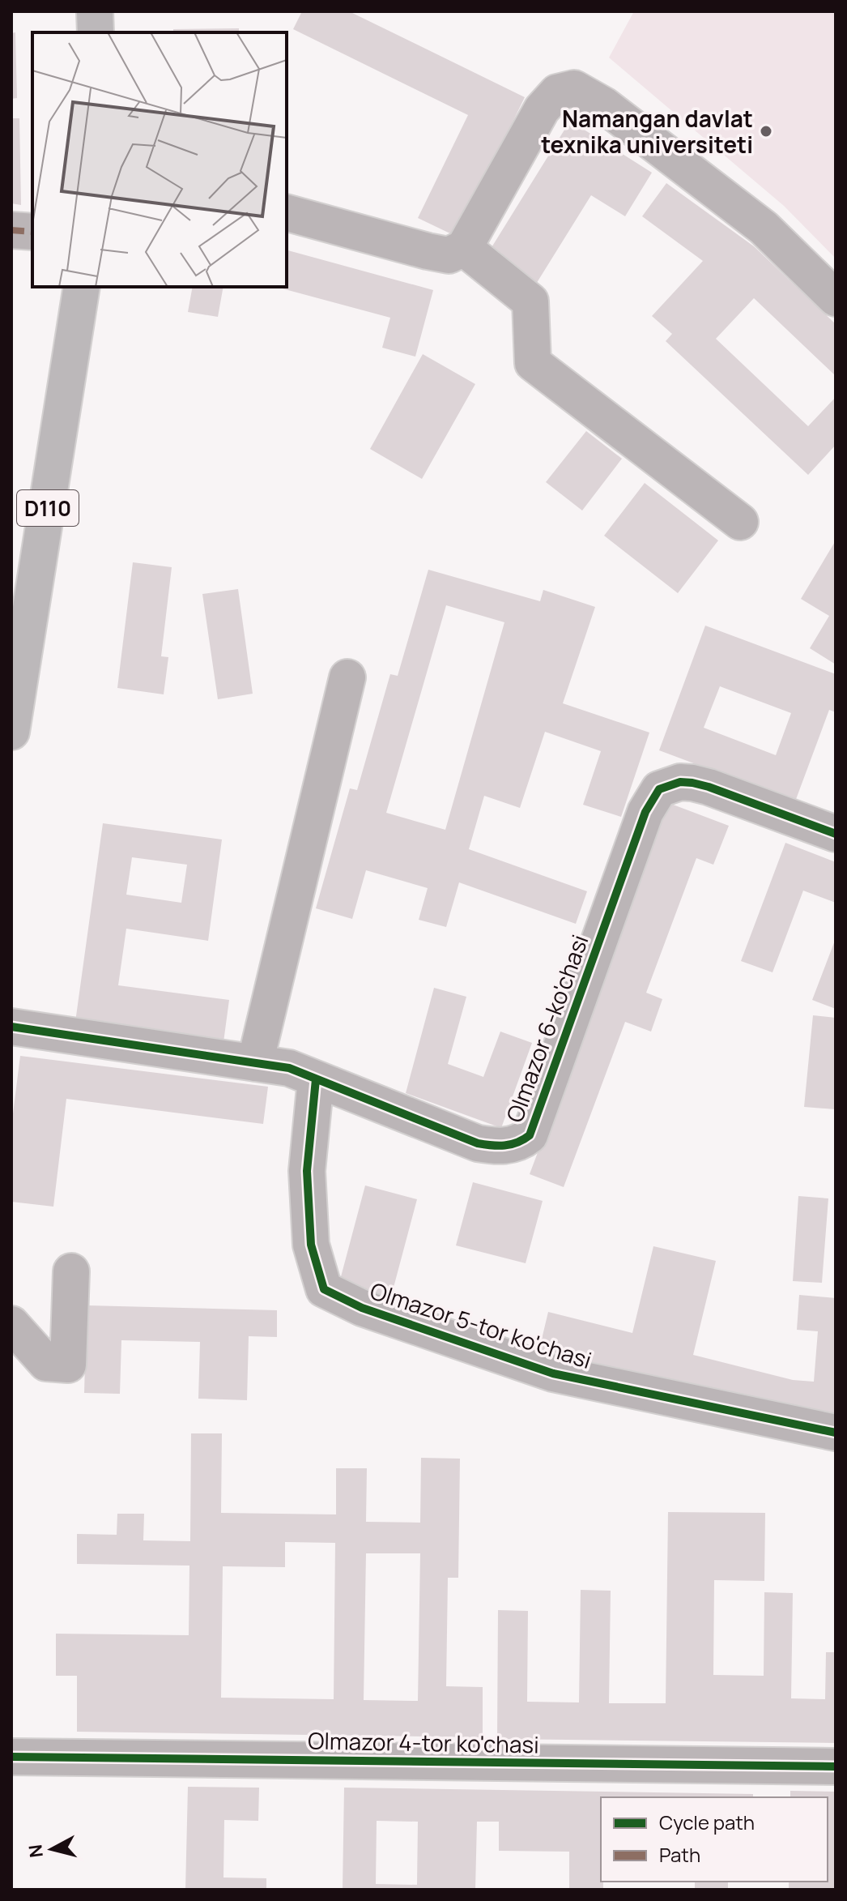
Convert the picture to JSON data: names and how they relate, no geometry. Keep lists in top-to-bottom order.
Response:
{
  "streets": {
    "main road": ["D110"],
    "street": ["Olmazor 6-ko'chasi", "Olmazor 5-tor ko'chasi", "Olmazor 4-tor ko'chasi"]
  },
  "crossings": [
    ["Olmazor 6-ko'chasi", "Olmazor 5-tor ko'chasi"]
  ],
  "places": ["Namangan davlat texnika universiteti"],
  "legend": ["Cycle path", "Path"],
  "north": "left"
}
